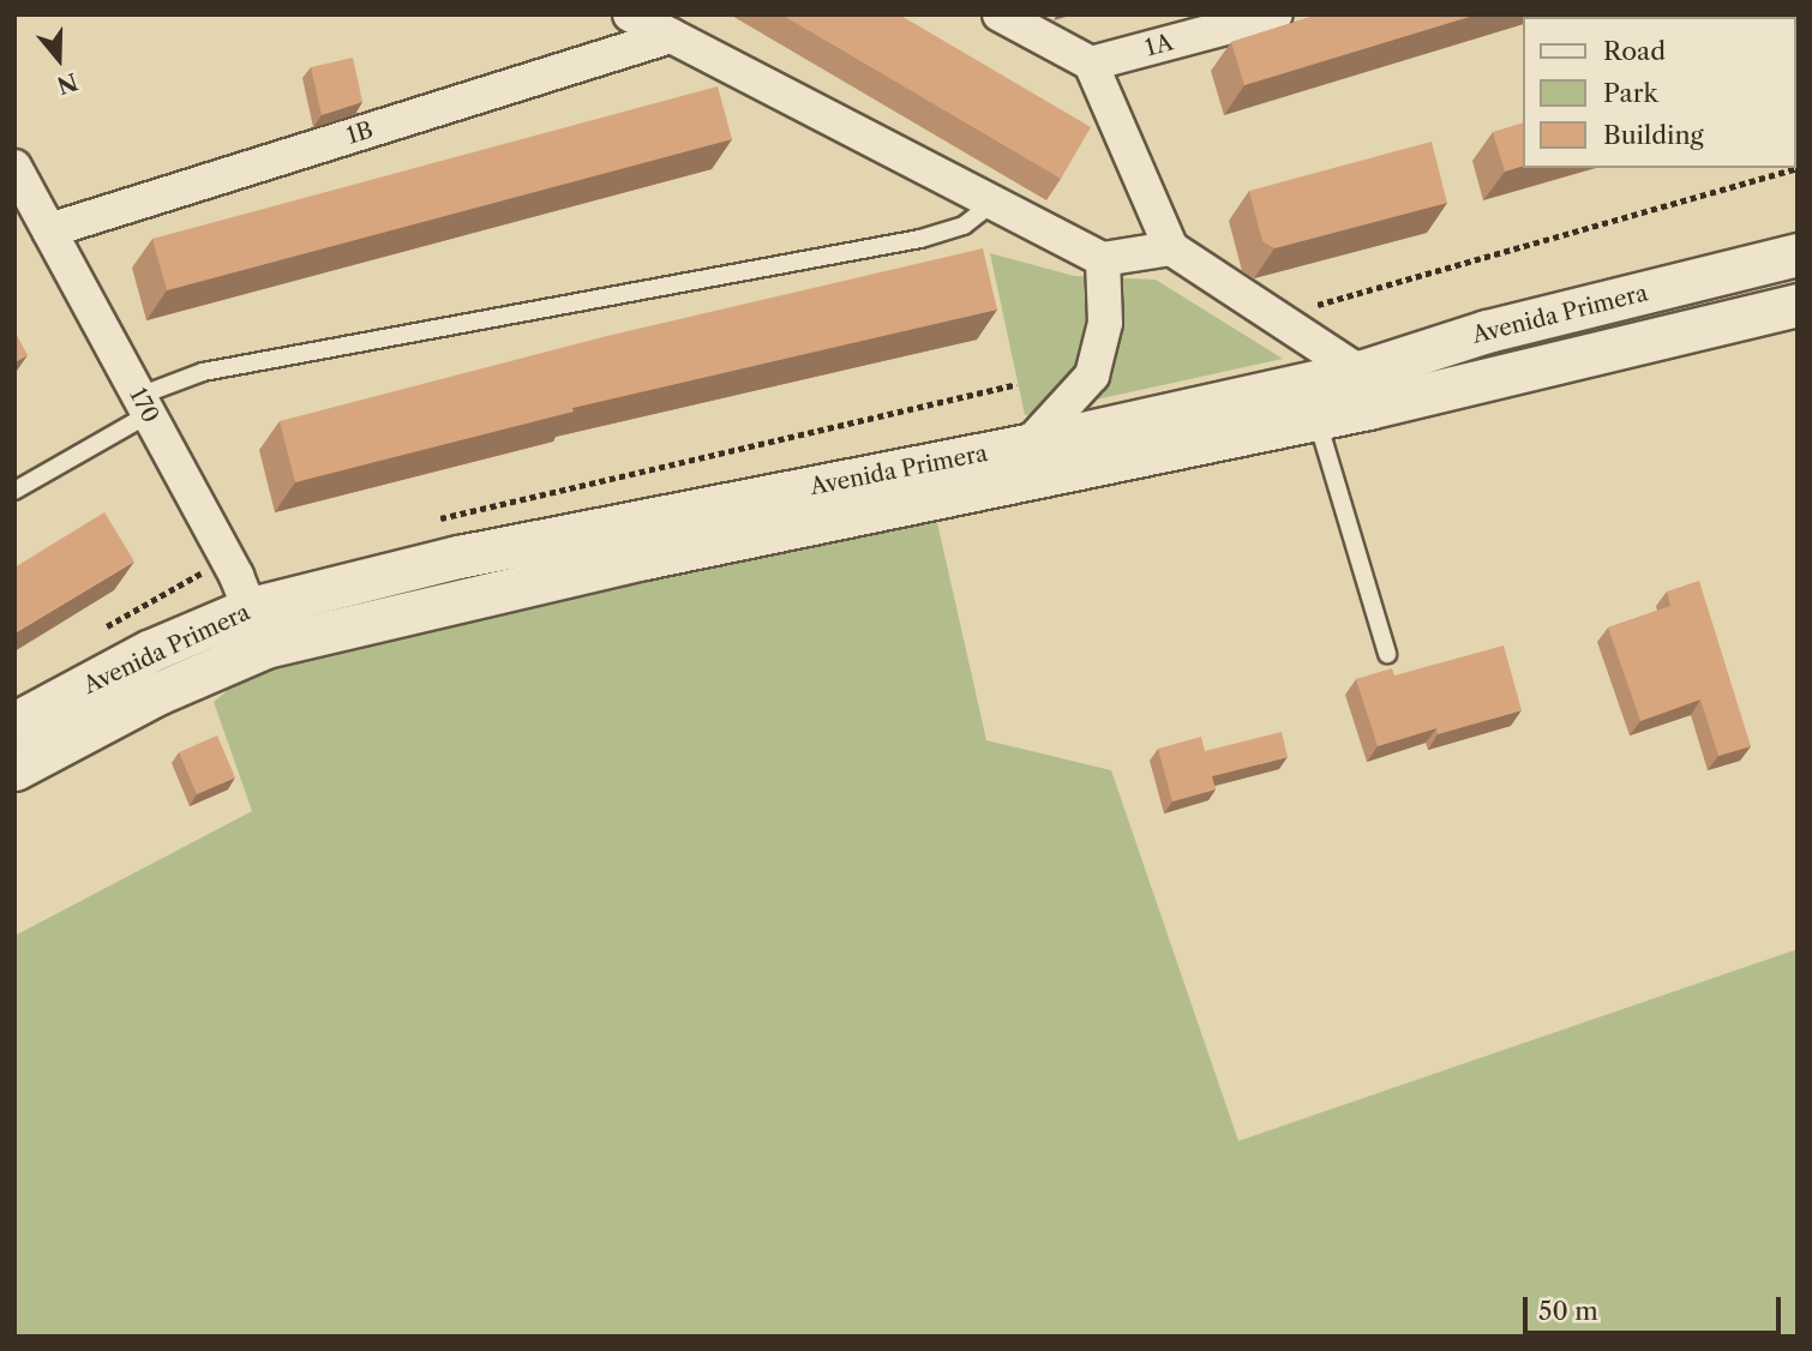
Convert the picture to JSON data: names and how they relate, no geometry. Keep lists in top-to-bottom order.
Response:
{
  "streets": {
    "street": [
      "1A",
      "1B",
      "Avenida Primera",
      "170"
    ]
  },
  "crossings": [
    ["1B", "170"],
    ["Avenida Primera", "170"]
  ],
  "legend": ["Road", "Park", "Building"],
  "scale_bar": "50 m",
  "north": "bottom"
}
